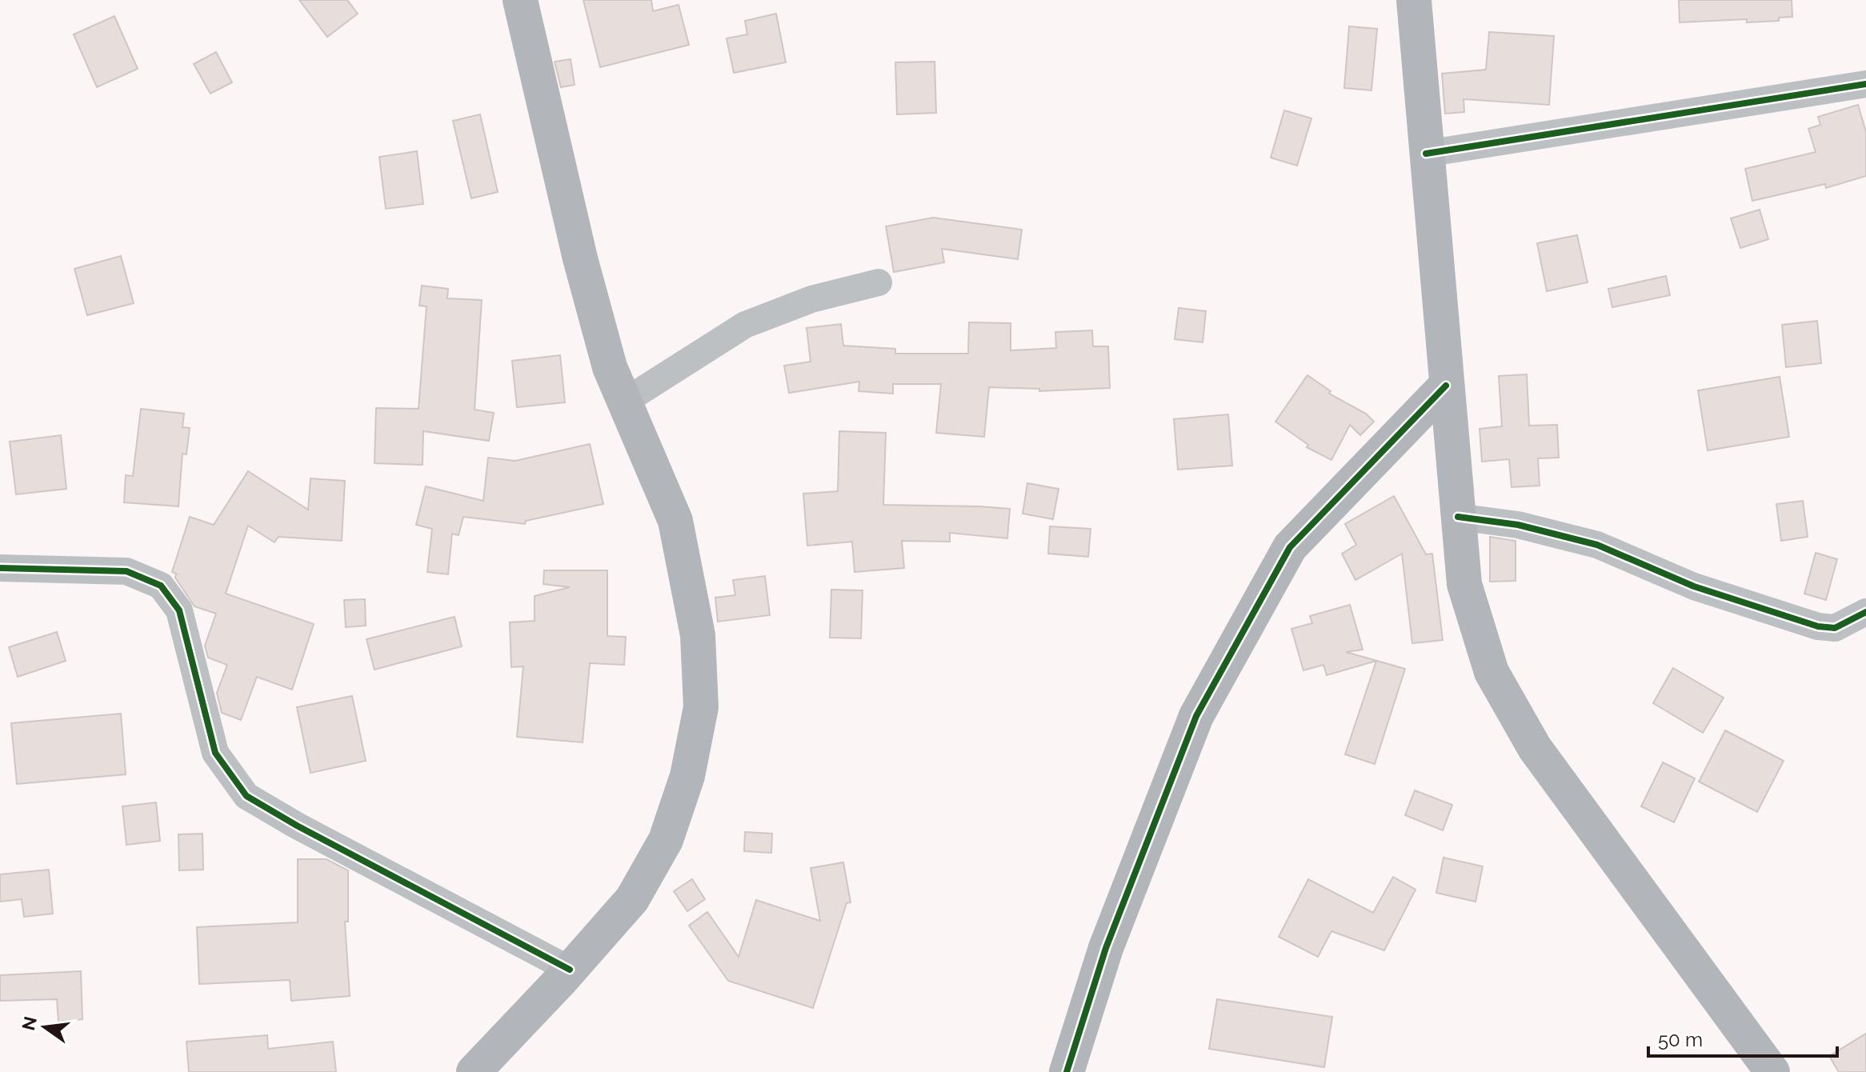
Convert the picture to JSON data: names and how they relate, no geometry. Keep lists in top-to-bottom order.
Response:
{
  "scale_bar": "50 m",
  "north": "left"
}
